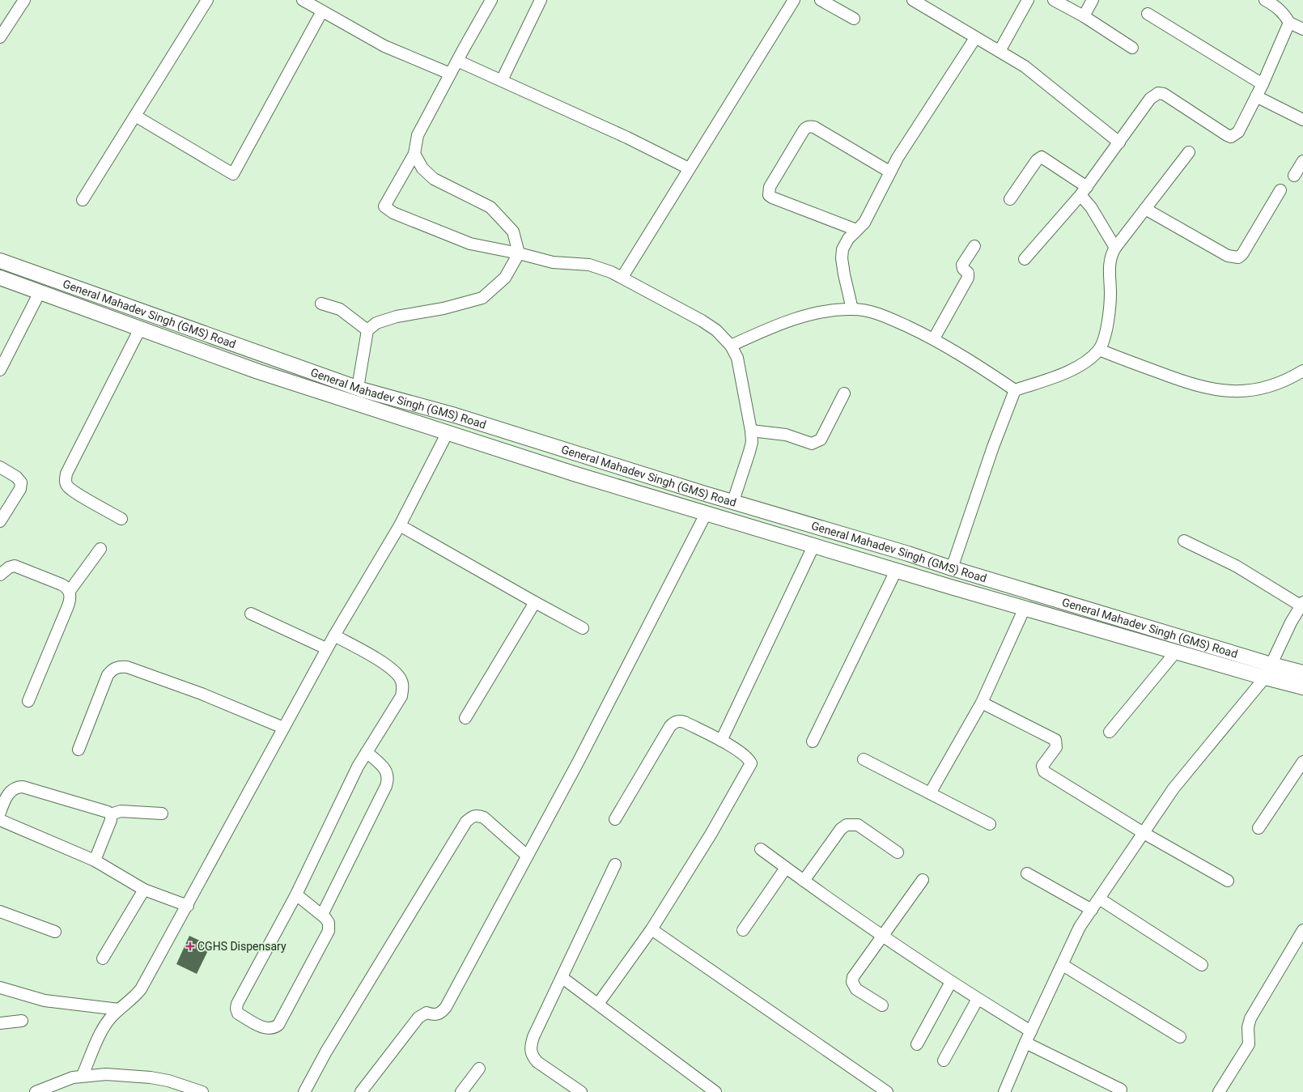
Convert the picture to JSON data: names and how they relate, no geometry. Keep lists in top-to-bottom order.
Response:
{
  "streets": {
    "street": ["General Mahadev Singh (GMS) Road"]
  },
  "places": {
    "health": ["CGHS Dispensary"]
  }
}
